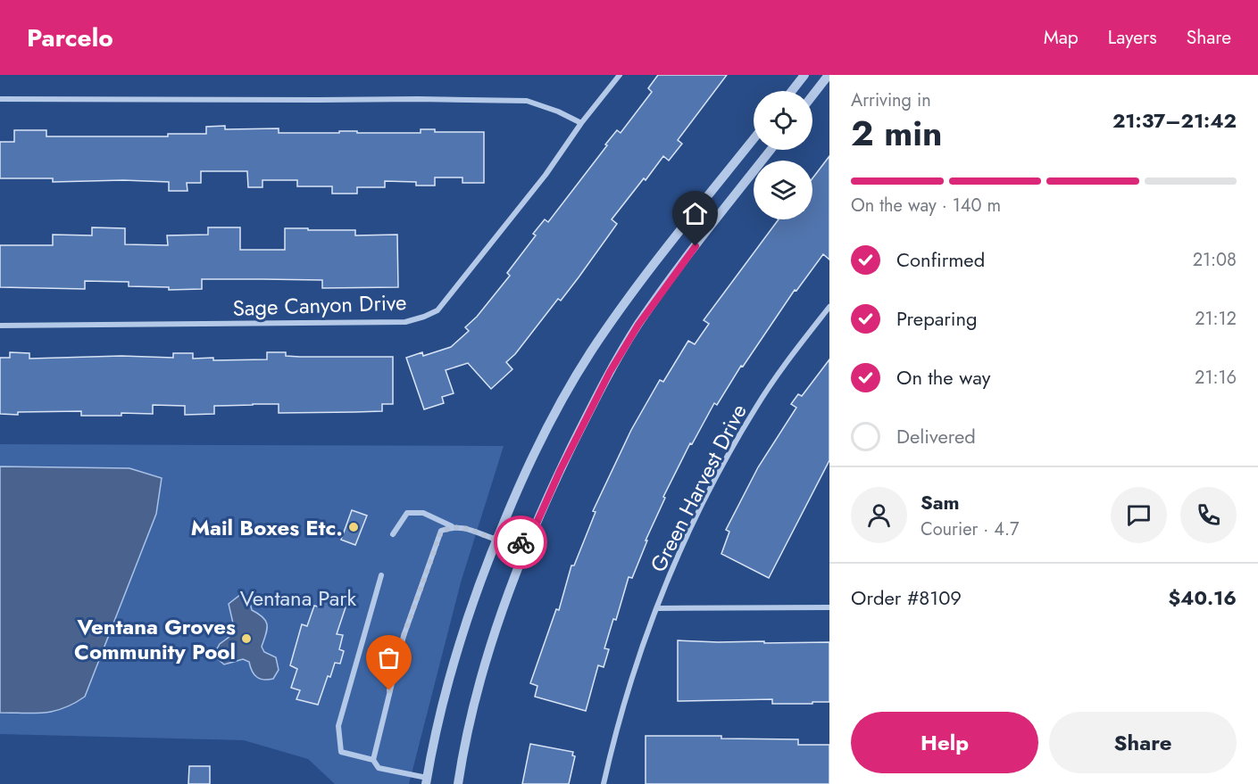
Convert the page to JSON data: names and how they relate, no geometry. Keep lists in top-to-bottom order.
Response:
{
  "streets": {
    "street": ["Sage Canyon Drive", "Green Harvest Drive"]
  },
  "parks": ["Ventana Park"],
  "places": ["Mail Boxes Etc.", "Ventana Groves Community Pool"],
  "page": {
    "header": "Parcelo",
    "nav": ["Map", "Layers", "Share"],
    "heading": ["2 min", "Arriving in", "21:37–21:42"],
    "panel": [
      "Sam",
      "Courier · 4.7",
      "Order #8109",
      "$40.16"
    ],
    "bar": "On the way · 140 m",
    "list": [
      ["Confirmed", "21:08"],
      ["Preparing", "21:12"],
      ["On the way", "21:16"],
      "Delivered"
    ],
    "buttons": ["Help", "Share"]
  }
}
